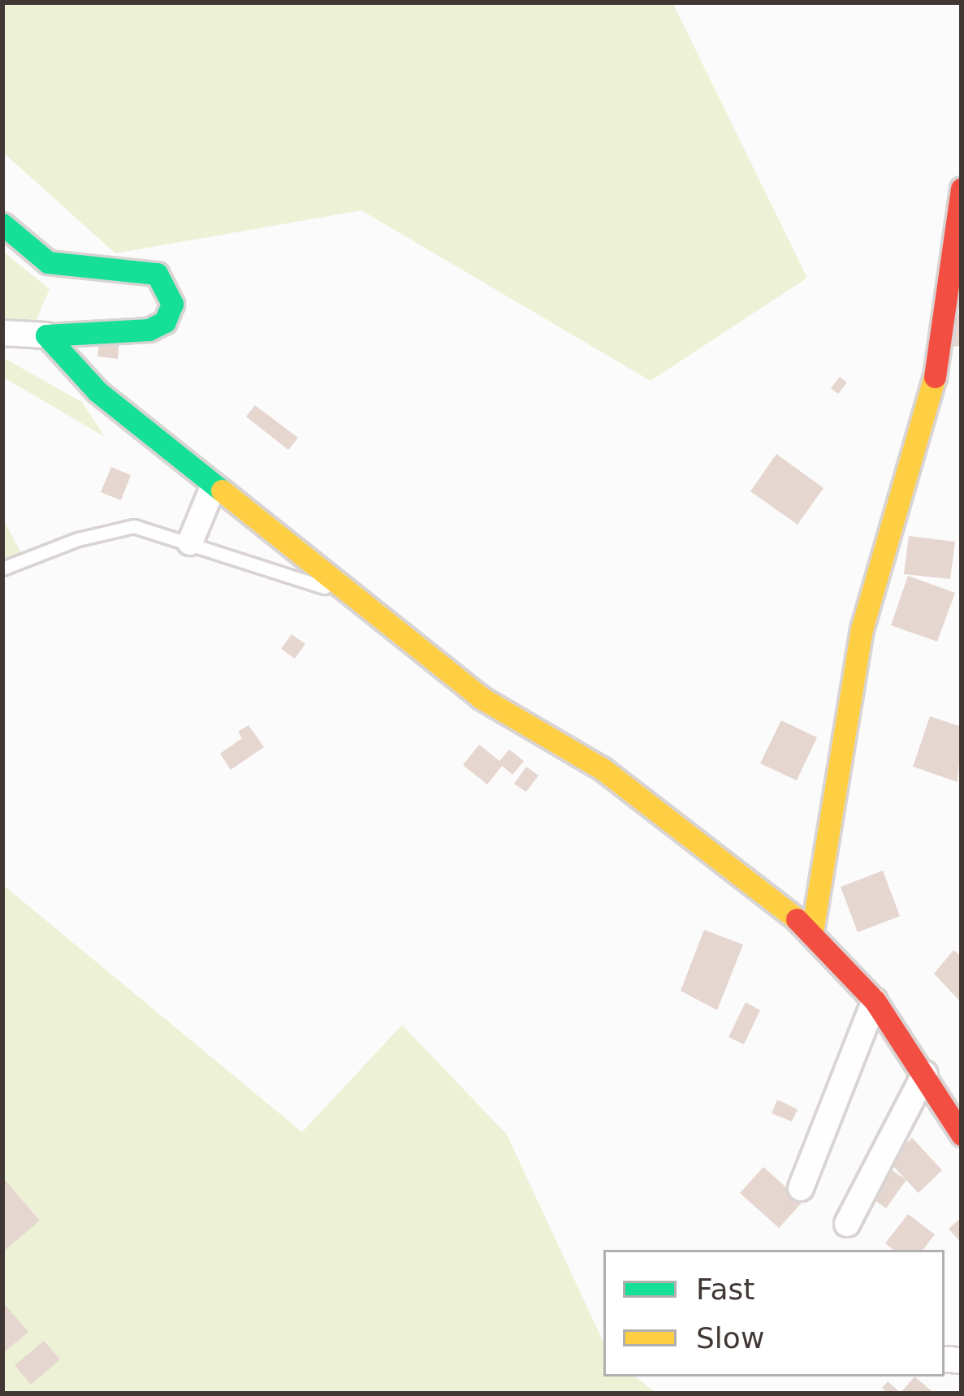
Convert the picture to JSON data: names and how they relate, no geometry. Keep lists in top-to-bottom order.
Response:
{
  "legend": ["Fast", "Slow"]
}
